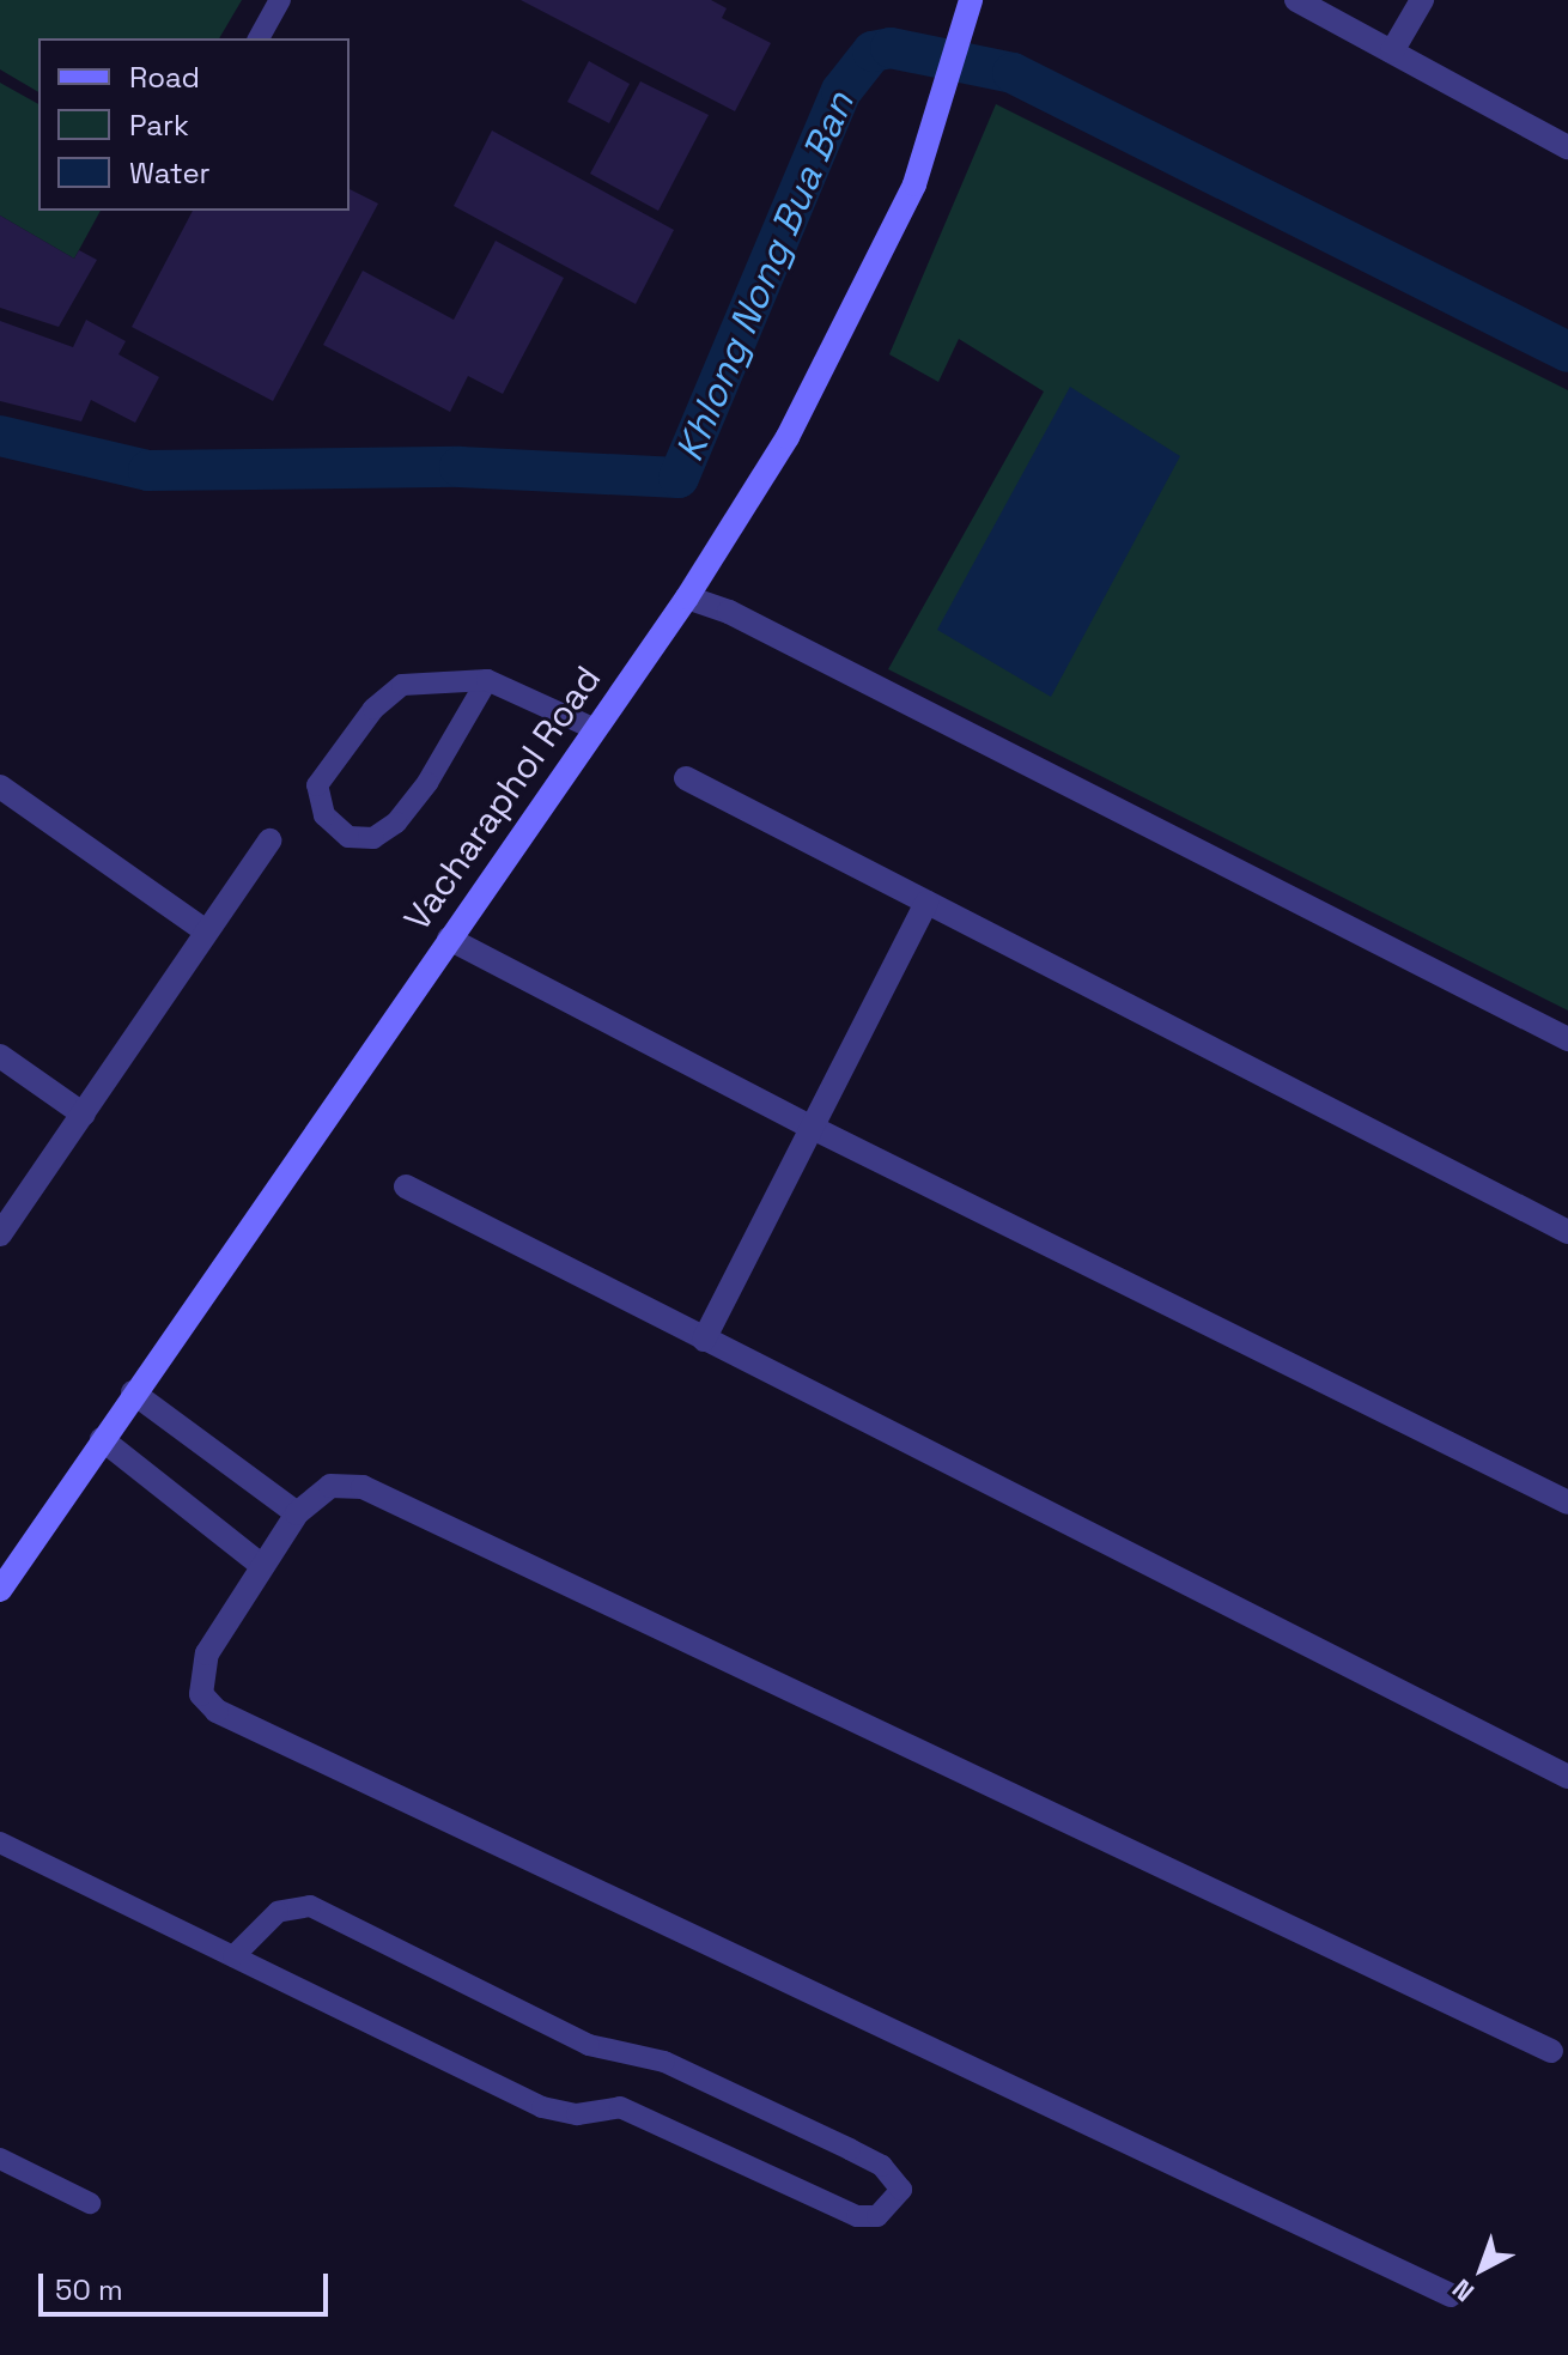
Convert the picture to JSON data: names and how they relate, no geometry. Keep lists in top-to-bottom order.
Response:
{
  "streets": {
    "street": ["Vacharaphol Road"]
  },
  "water": ["Khlong Nong Bua Ban"],
  "legend": ["Road", "Park", "Water"],
  "scale_bar": "50 m",
  "north": "bottom left"
}
